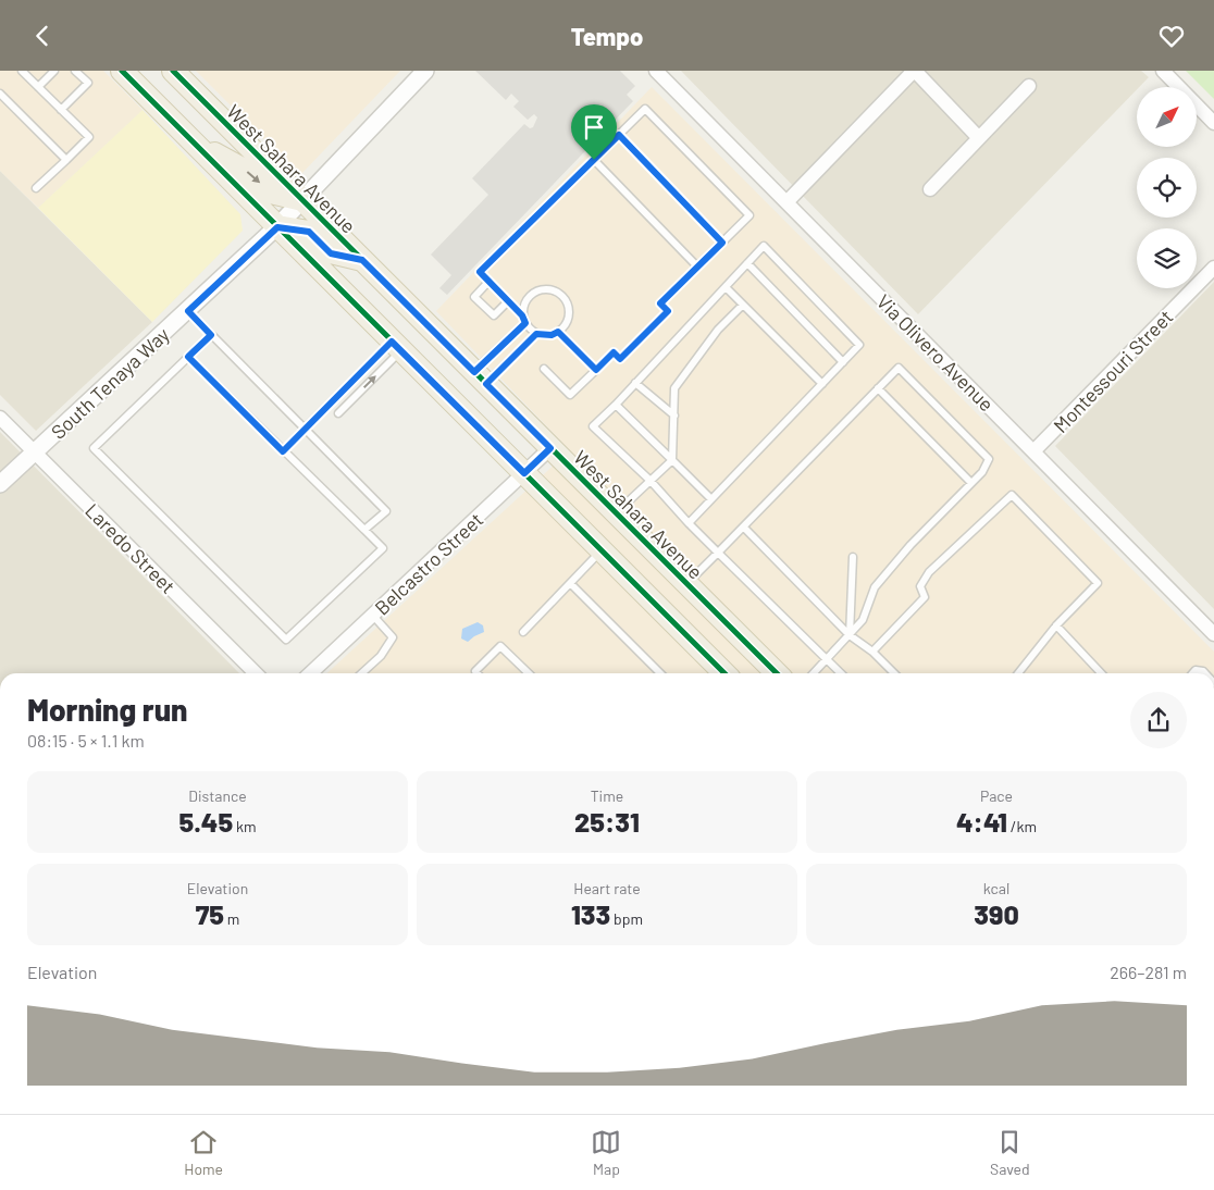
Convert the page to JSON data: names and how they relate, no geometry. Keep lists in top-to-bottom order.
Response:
{
  "streets": {
    "main road": ["West Sahara Avenue"],
    "street": [
      "Via Olivero Avenue",
      "Montessouri Street",
      "South Tenaya Way",
      "Laredo Street",
      "Belcastro Street"
    ]
  },
  "crossings": [
    ["West Sahara Avenue", "South Tenaya Way"],
    ["West Sahara Avenue", "Belcastro Street"],
    ["Via Olivero Avenue", "Montessouri Street"],
    ["South Tenaya Way", "Laredo Street"]
  ],
  "north": "top right",
  "page": {
    "header": "Tempo",
    "heading": ["Morning run", "08:15 · 5 × 1.1 km"],
    "stats": [
      ["Distance", "5.45 km"],
      ["Time", "25:31"],
      ["Pace", "4:41 /km"],
      ["Elevation", "75 m"],
      ["Heart rate", "133 bpm"],
      ["kcal", "390"]
    ],
    "chart": ["Elevation", "266–281 m"],
    "tabs": ["Home", "Map", "Saved"]
  }
}
